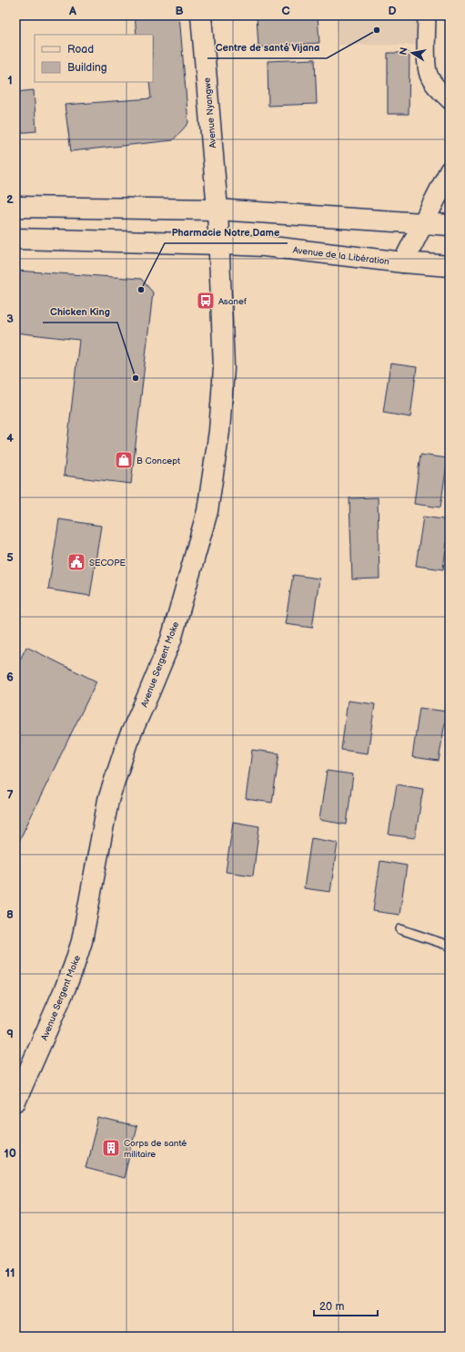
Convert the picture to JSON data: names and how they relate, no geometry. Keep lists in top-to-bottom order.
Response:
{
  "streets": {
    "main road": ["Avenue Nyangwe", "Avenue de la Libération", "Avenue Sergent Moke"]
  },
  "crossings": [
    ["Avenue Nyangwe", "Avenue Sergent Moke"],
    ["Avenue de la Libération", "Avenue Sergent Moke"]
  ],
  "places": {
    "other": ["Centre de santé Vijana", "Pharmacie Notre Dame", "Chicken King"],
    "bus stop": ["Asanef"],
    "shop": ["B Concept"],
    "public building": ["SECOPE"],
    "building": ["Corps de santé militaire"]
  },
  "legend": ["Road", "Building"],
  "scale_bar": "20 m",
  "north": "left",
  "grid": {
    "columns": [
      "A",
      "B",
      "C",
      "D"
    ],
    "rows": [
      "1",
      "2",
      "3",
      "4",
      "5",
      "6",
      "7",
      "8",
      "9",
      "10",
      "11"
    ]
  }
}
